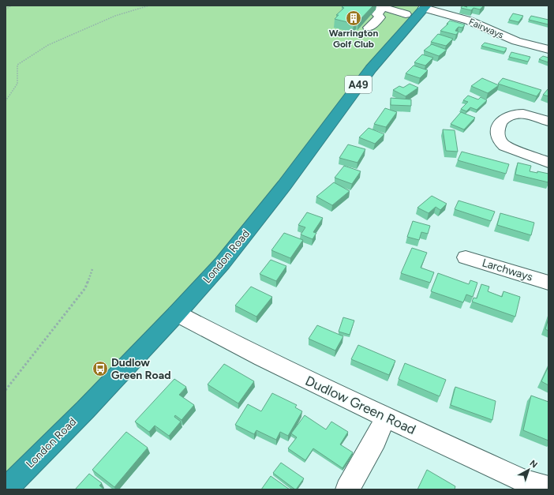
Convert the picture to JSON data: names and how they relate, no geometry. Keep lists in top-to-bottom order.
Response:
{
  "streets": {
    "highway": ["A49", "London Road"],
    "street": ["Fairways", "Larchways", "Dudlow Green Road"]
  },
  "crossings": [
    ["Fairways", "London Road"],
    ["London Road", "Dudlow Green Road"]
  ],
  "places": {
    "building": ["Warrington Golf Club"],
    "bus stop": ["Dudlow Green Road"]
  },
  "north": "top right"
}
